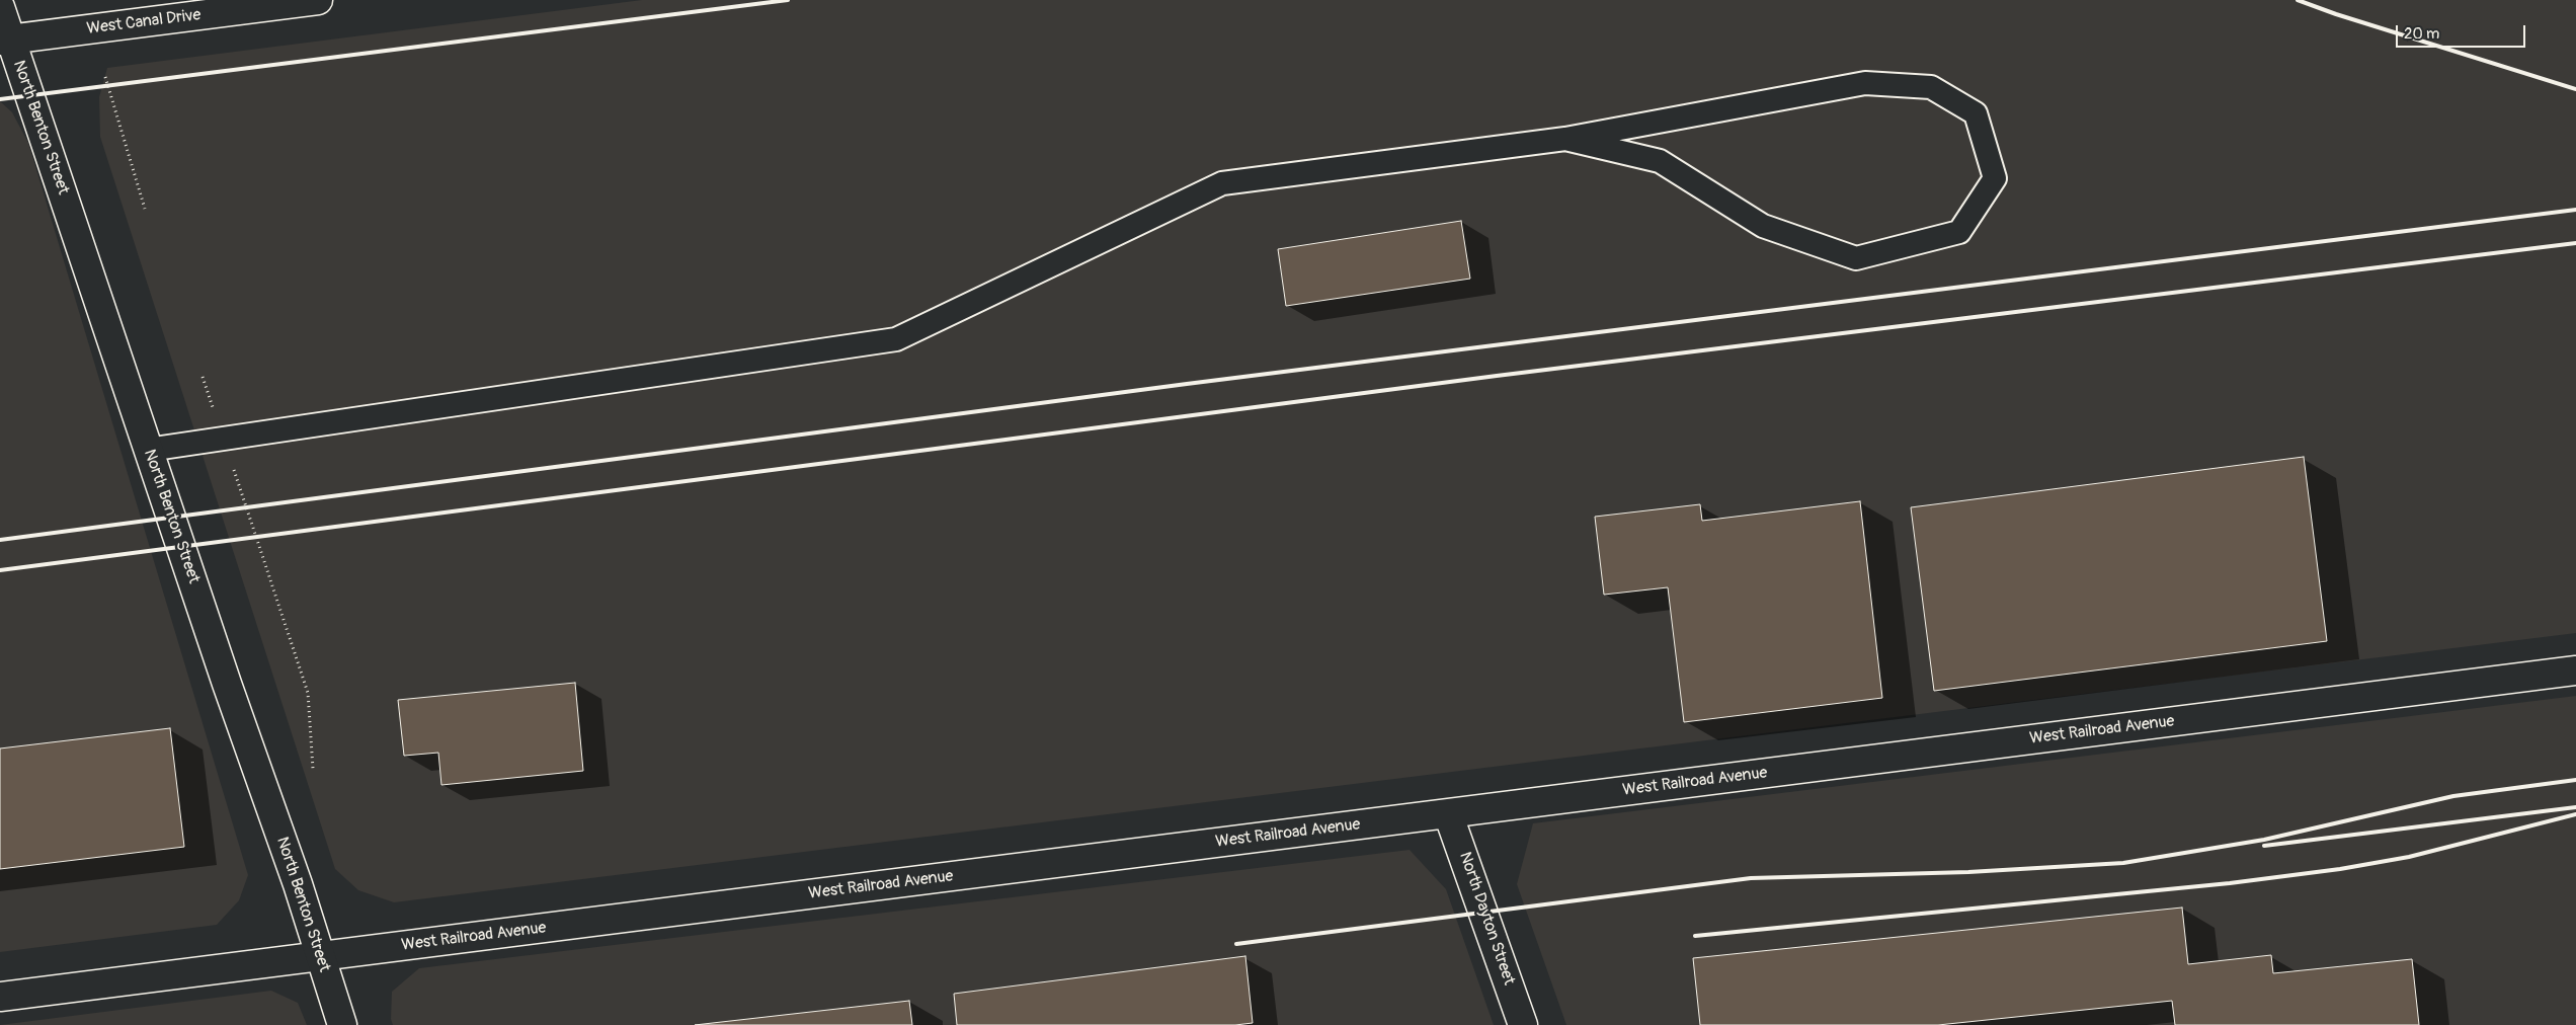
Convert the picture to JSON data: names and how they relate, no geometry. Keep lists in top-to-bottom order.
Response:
{
  "streets": {
    "street": [
      "West Canal Drive",
      "North Benton Street",
      "West Railroad Avenue",
      "North Dayton Street"
    ]
  },
  "crossings": [
    ["West Canal Drive", "North Benton Street"],
    ["North Benton Street", "West Railroad Avenue"],
    ["West Railroad Avenue", "North Dayton Street"]
  ],
  "scale_bar": "20 m"
}
